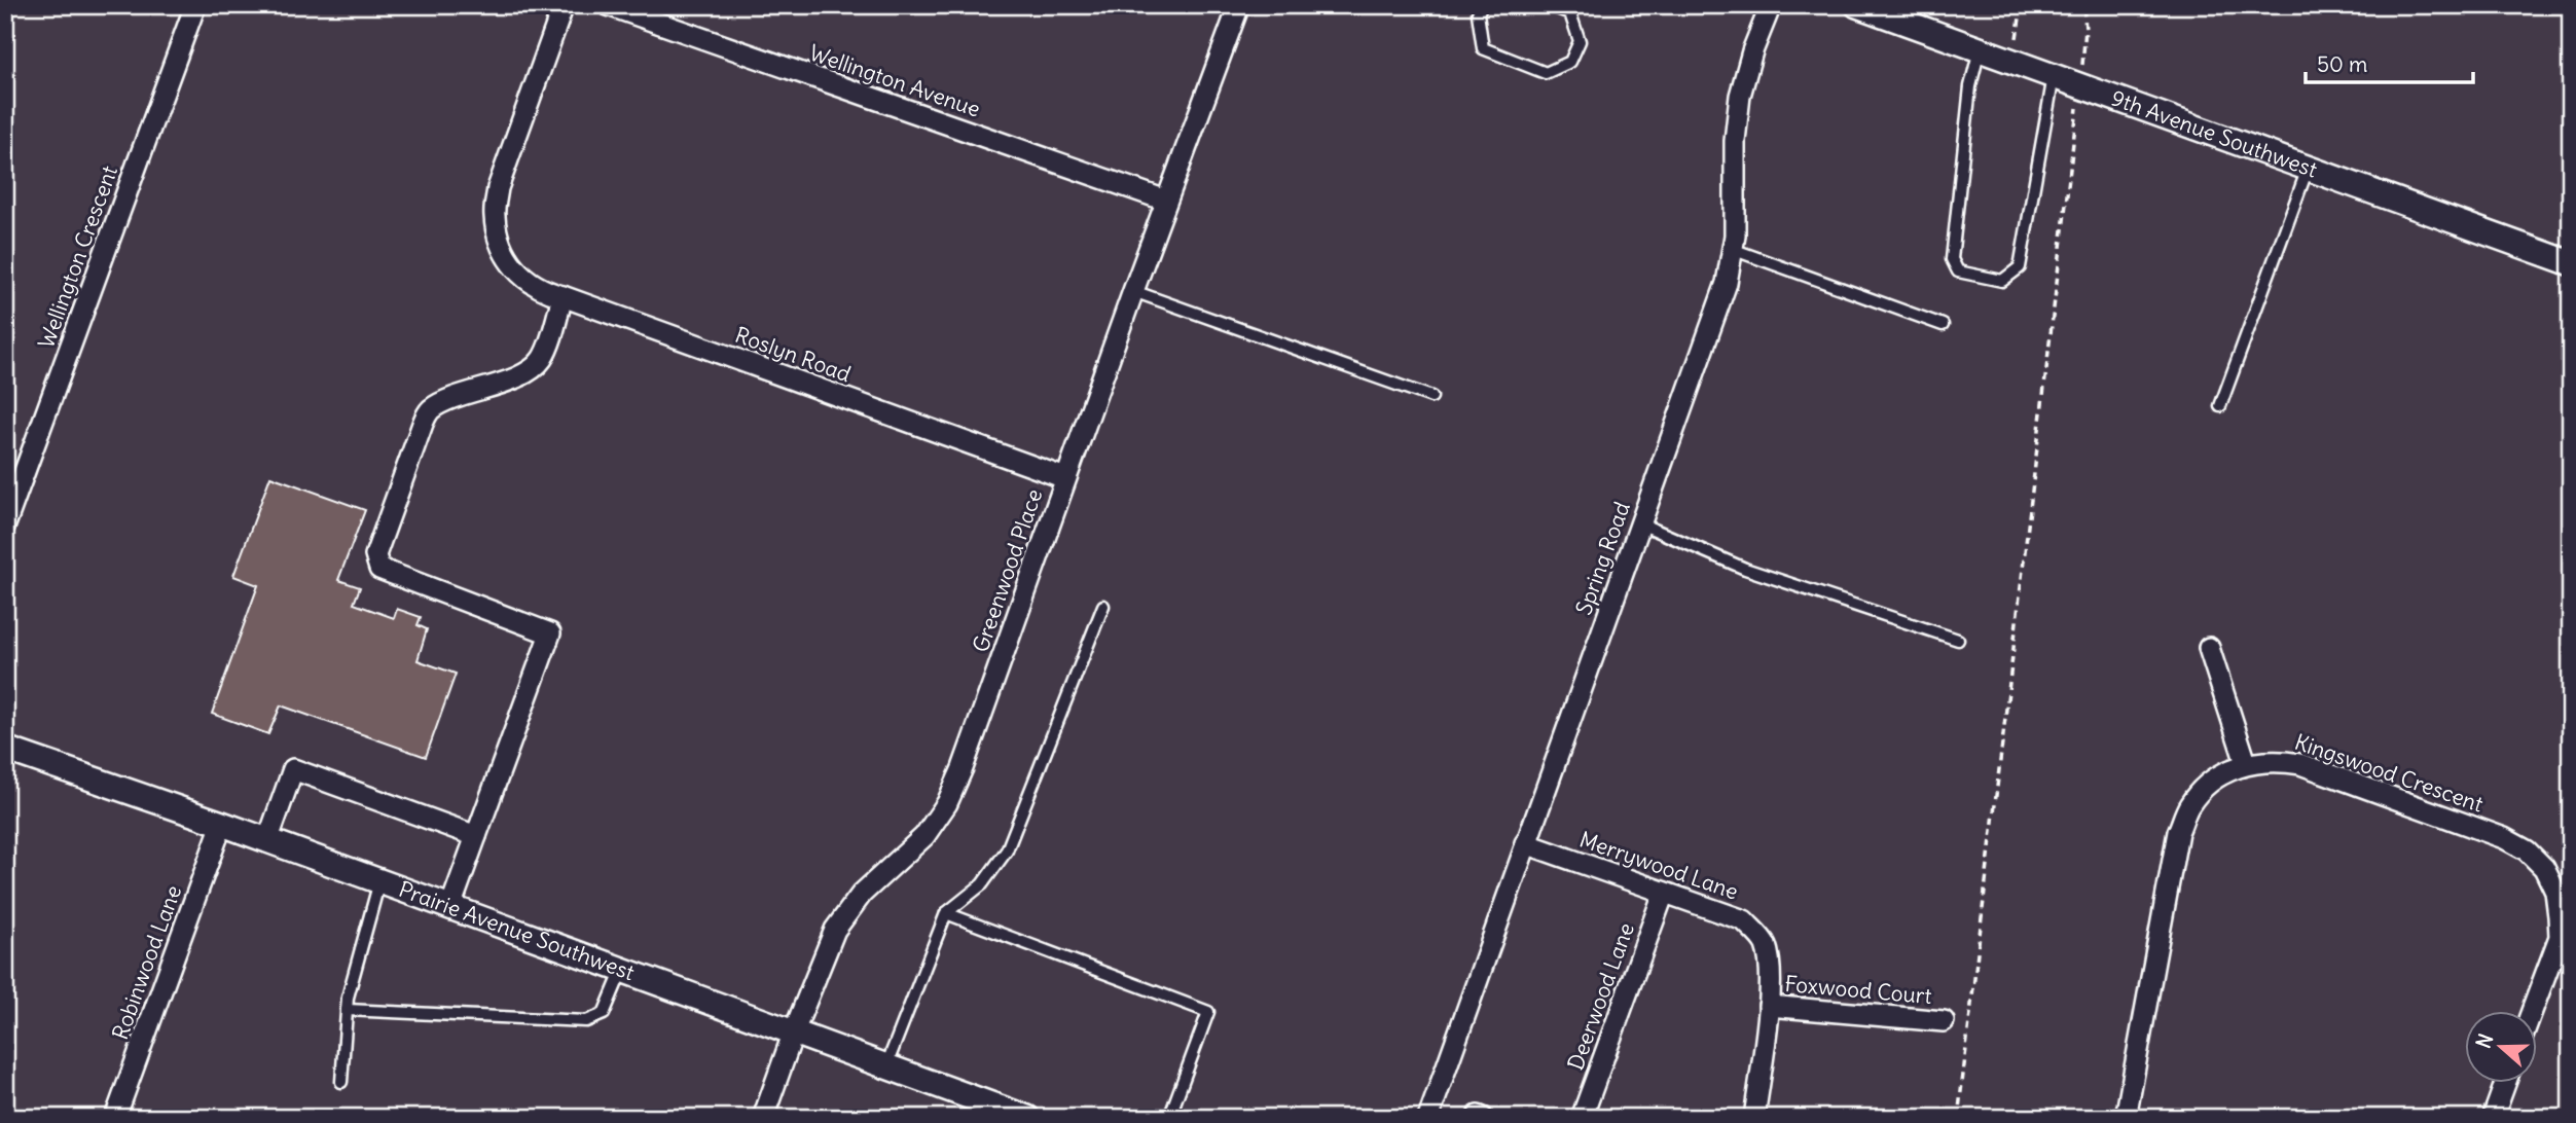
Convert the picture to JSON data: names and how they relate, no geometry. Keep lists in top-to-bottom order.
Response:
{
  "streets": {
    "street": [
      "Wellington Avenue",
      "9th Avenue Southwest",
      "Wellington Crescent",
      "Roslyn Road",
      "Spring Road",
      "Greenwood Place",
      "Kingswood Crescent",
      "Merrywood Lane",
      "Prairie Avenue Southwest",
      "Robinwood Lane",
      "Foxwood Court",
      "Deerwood Lane"
    ]
  },
  "crossings": [
    ["Wellington Avenue", "Greenwood Place"],
    ["Roslyn Road", "Greenwood Place"],
    ["Spring Road", "Merrywood Lane"],
    ["Greenwood Place", "Prairie Avenue Southwest"],
    ["Merrywood Lane", "Foxwood Court"],
    ["Merrywood Lane", "Deerwood Lane"],
    ["Prairie Avenue Southwest", "Robinwood Lane"]
  ],
  "scale_bar": "50 m",
  "north": "left"
}
